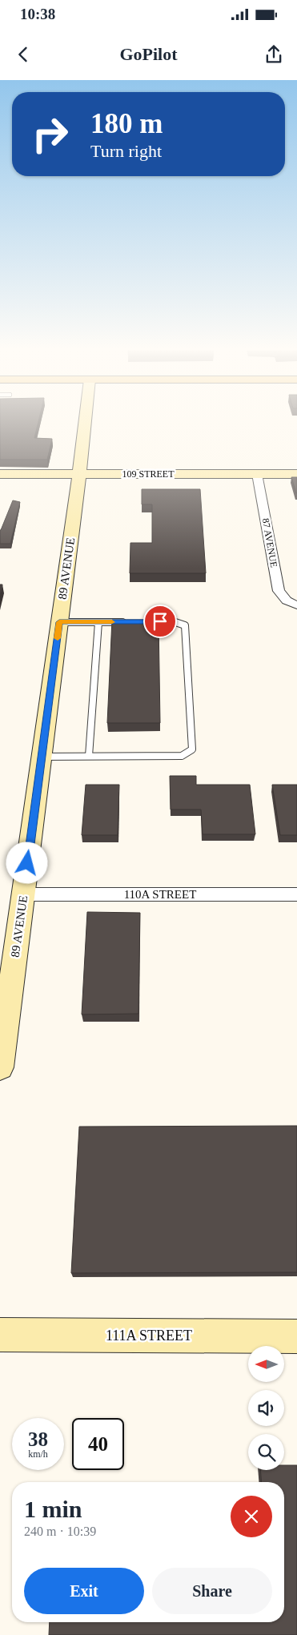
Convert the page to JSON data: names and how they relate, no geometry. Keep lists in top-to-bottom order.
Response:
{
  "streets": {
    "street": [
      "109 STREET",
      "87 AVENUE",
      "89 AVENUE",
      "110A STREET",
      "111A STREET"
    ]
  },
  "crossings": [
    ["109 STREET", "87 AVENUE"],
    ["109 STREET", "89 AVENUE"],
    ["89 AVENUE", "110A STREET"]
  ],
  "north": "left",
  "page": {
    "status": "10:38",
    "header": "GoPilot",
    "turn": ["180 m", "Turn right"],
    "speed": "38 km/h",
    "limit": "40",
    "heading": ["1 min", "240 m · 10:39"],
    "buttons": ["Exit", "Share"]
  }
}
